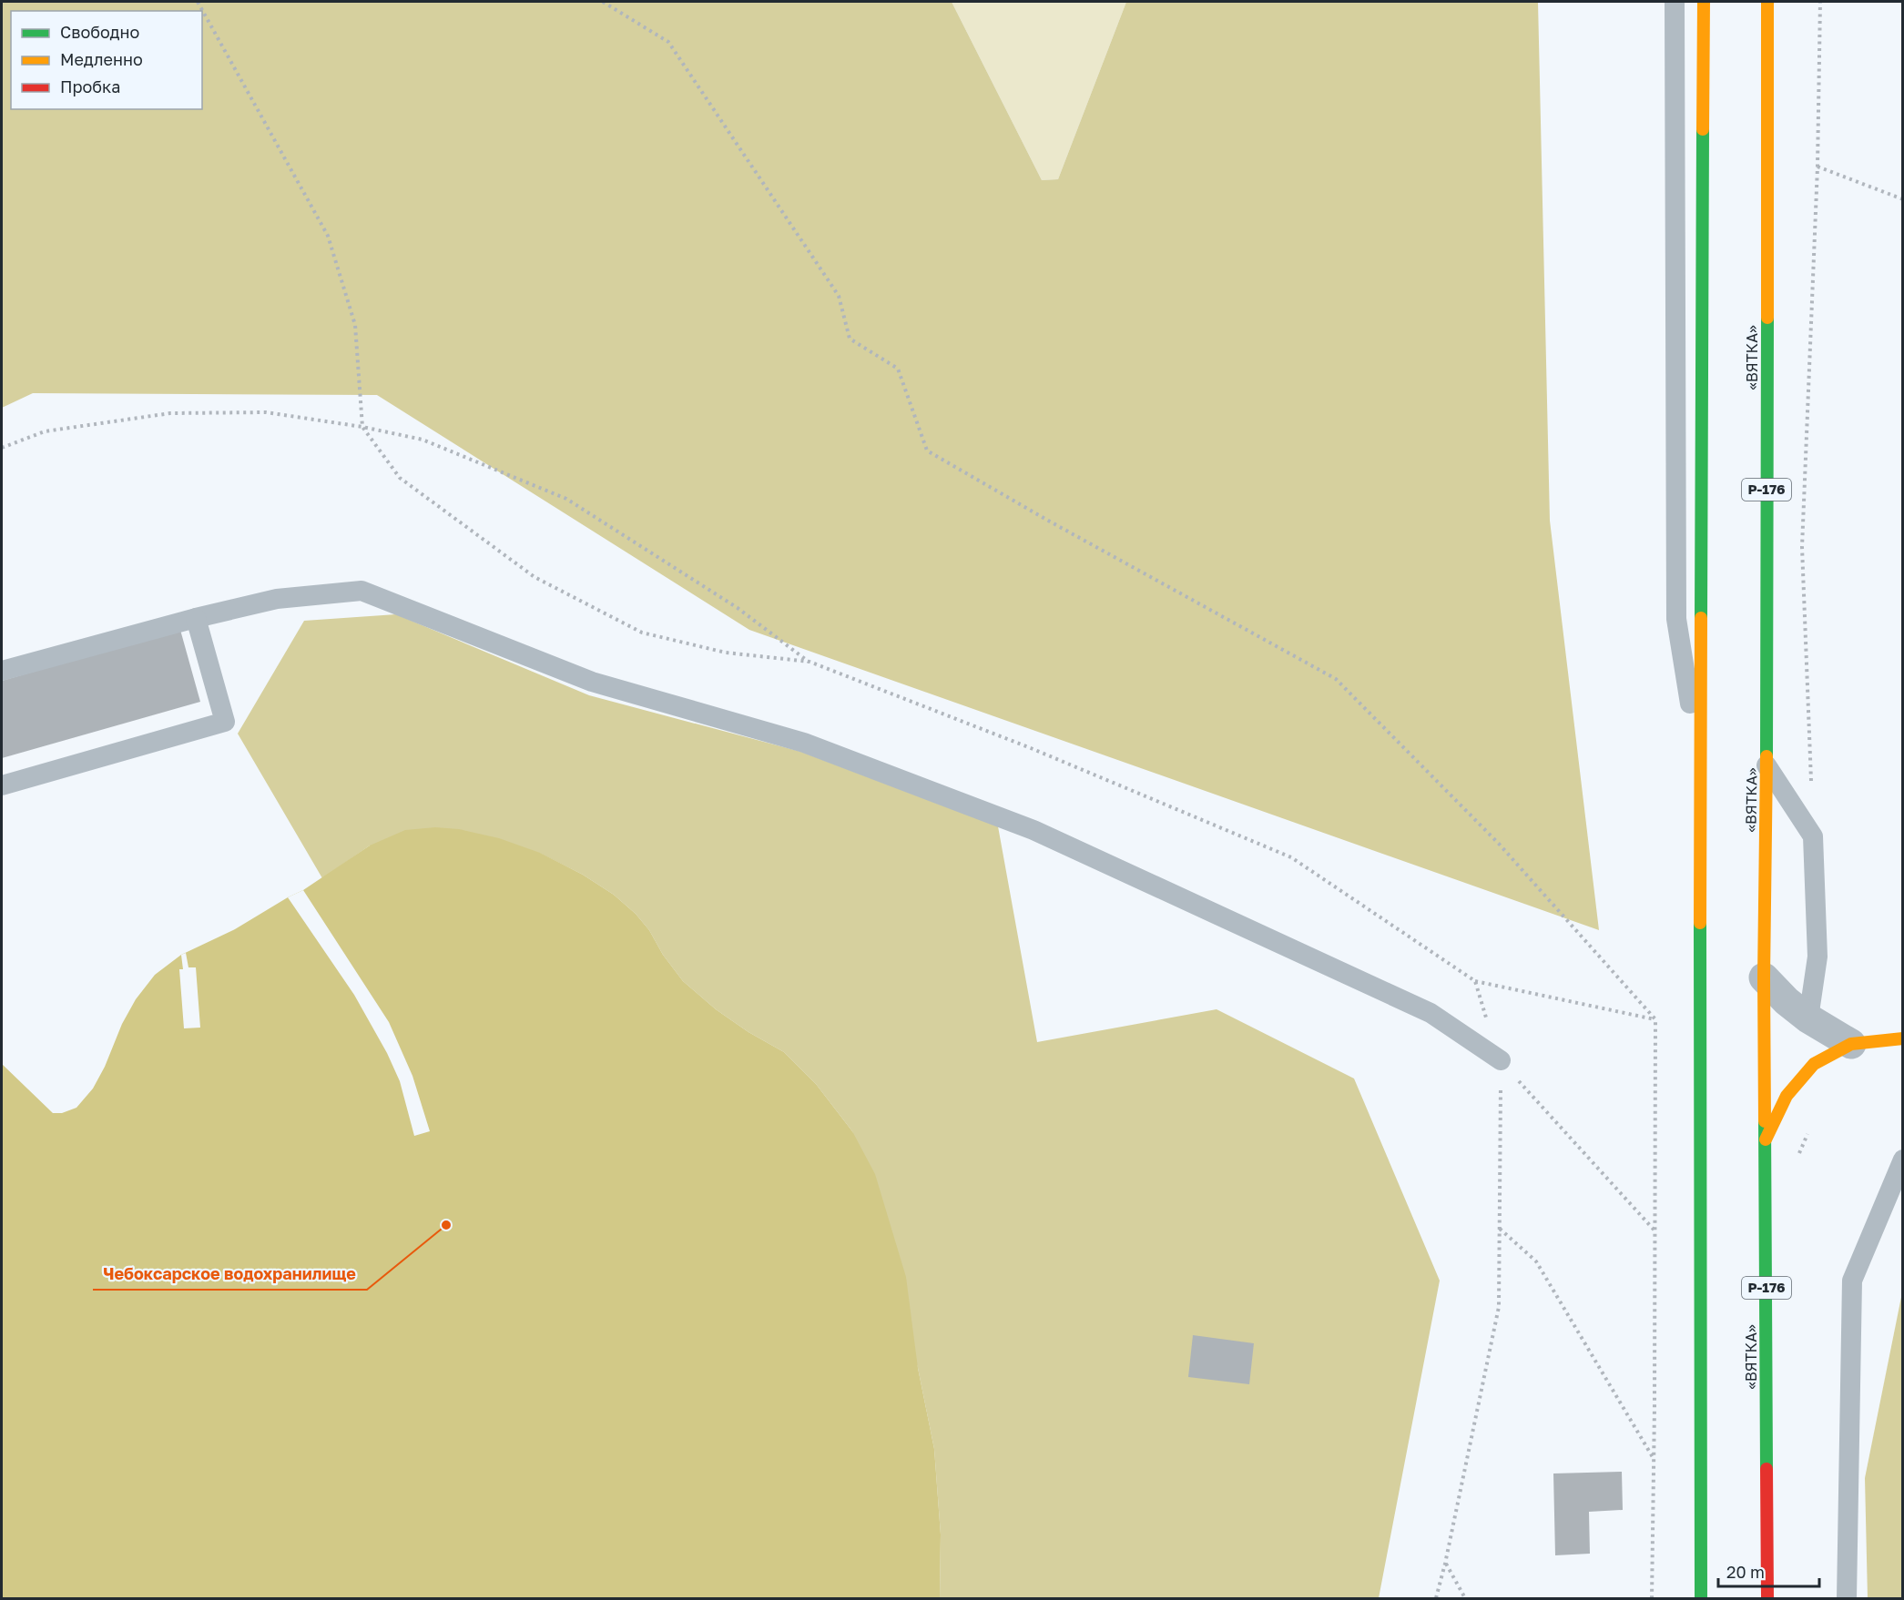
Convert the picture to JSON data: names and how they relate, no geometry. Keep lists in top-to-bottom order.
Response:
{
  "streets": {
    "main road": ["«ВЯТКА»", "Р-176"]
  },
  "places": ["Чебоксарское водохранилище"],
  "legend": ["Свободно", "Медленно", "Пробка"],
  "scale_bar": "20 m"
}
